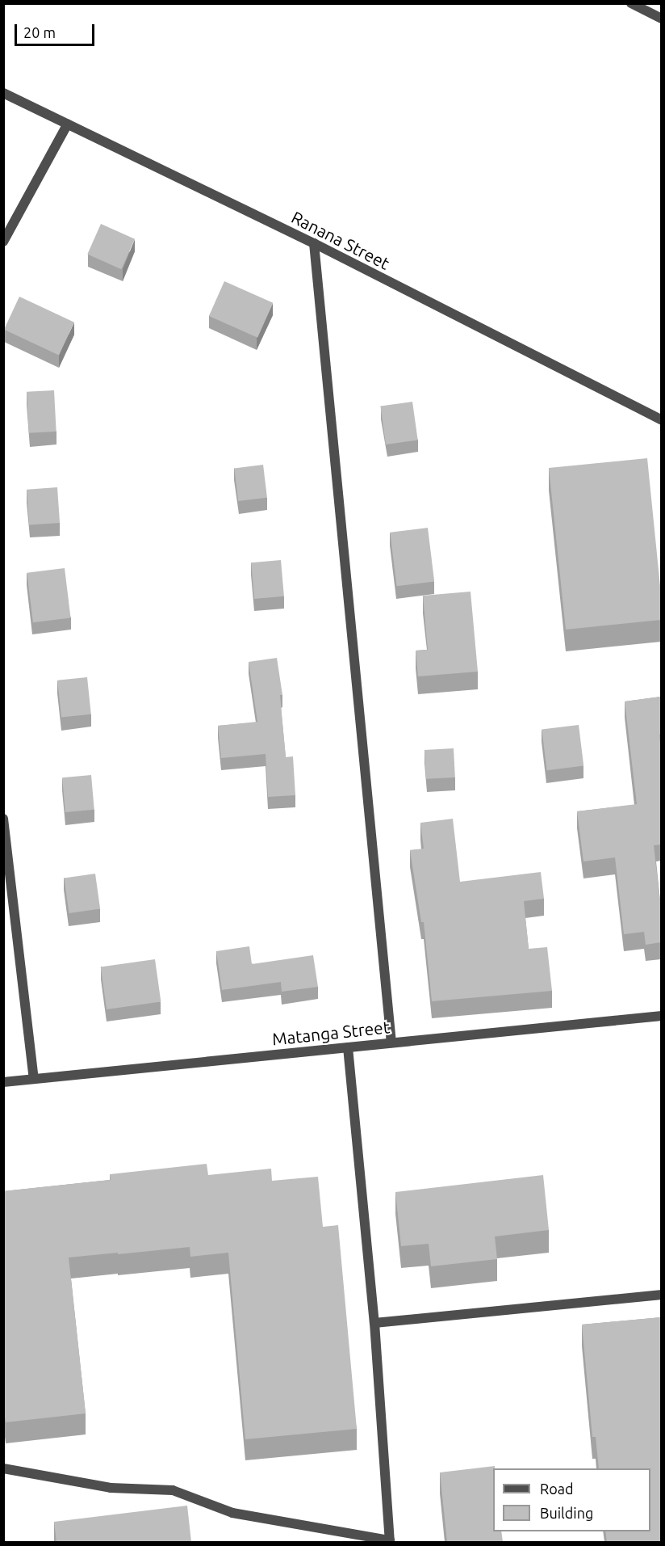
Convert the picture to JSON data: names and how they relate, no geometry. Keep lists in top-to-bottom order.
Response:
{
  "streets": {
    "street": ["Ranana Street", "Matanga Street"]
  },
  "legend": ["Road", "Building"],
  "scale_bar": "20 m"
}
